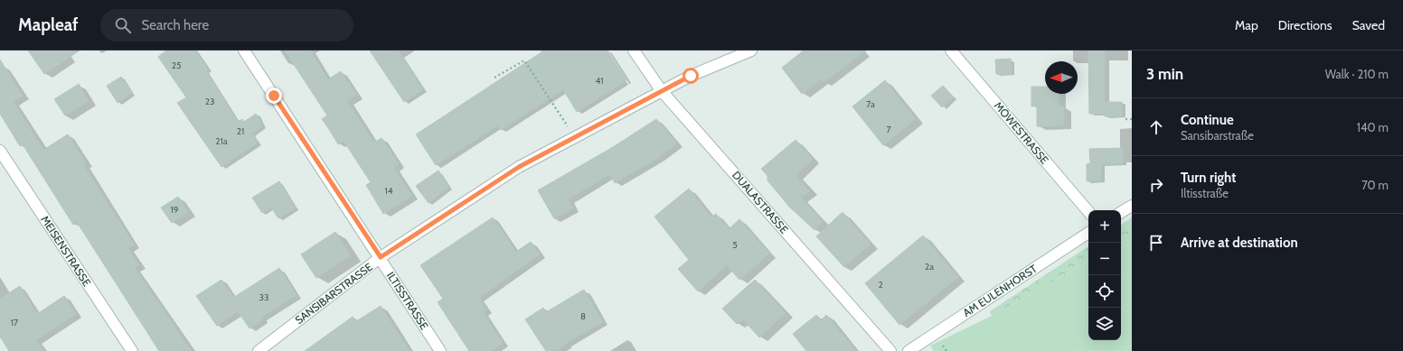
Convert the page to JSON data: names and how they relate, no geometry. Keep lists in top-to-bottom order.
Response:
{
  "streets": {
    "street": [
      "MÖWESTRASSE",
      "DUALASTRASSE",
      "MEISENSTRASSE",
      "AM EULENHORST",
      "SANSIBARSTRASSE",
      "ILTISSTRASSE"
    ]
  },
  "crossings": [
    ["DUALASTRASSE", "SANSIBARSTRASSE"],
    ["SANSIBARSTRASSE", "ILTISSTRASSE"]
  ],
  "house_numbers": [
    "25",
    "41",
    "23",
    "7a",
    "7",
    "21",
    "21a",
    "14",
    "19",
    "5",
    "2a",
    "2",
    "33",
    "8",
    "17"
  ],
  "north": "left",
  "page": {
    "header": "Mapleaf",
    "search": "Search here",
    "nav": ["Map", "Directions", "Saved"],
    "heading": ["3 min", "Walk · 210 m"],
    "list": [
      ["Continue", "Sansibarstraße", "140 m"],
      ["Turn right", "Iltisstraße", "70 m"],
      "Arrive at destination"
    ],
    "map_buttons": ["+", "−"]
  }
}
